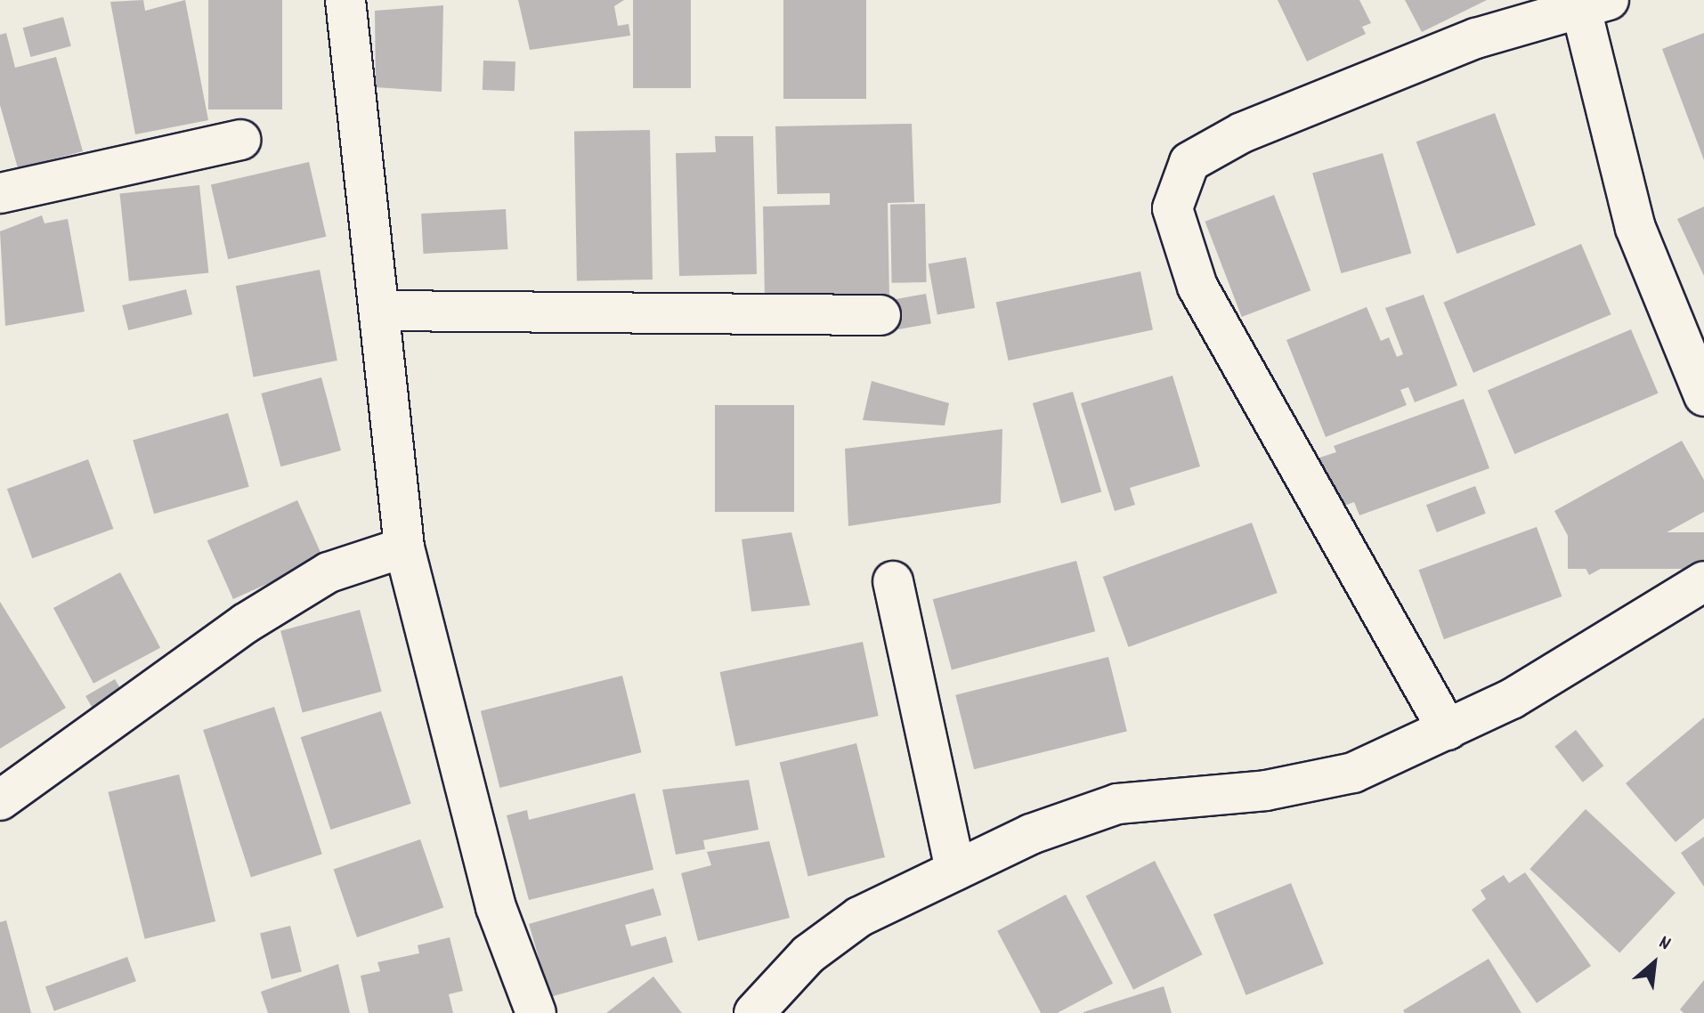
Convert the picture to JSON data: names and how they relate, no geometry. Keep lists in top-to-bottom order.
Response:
{
  "north": "top right"
}
